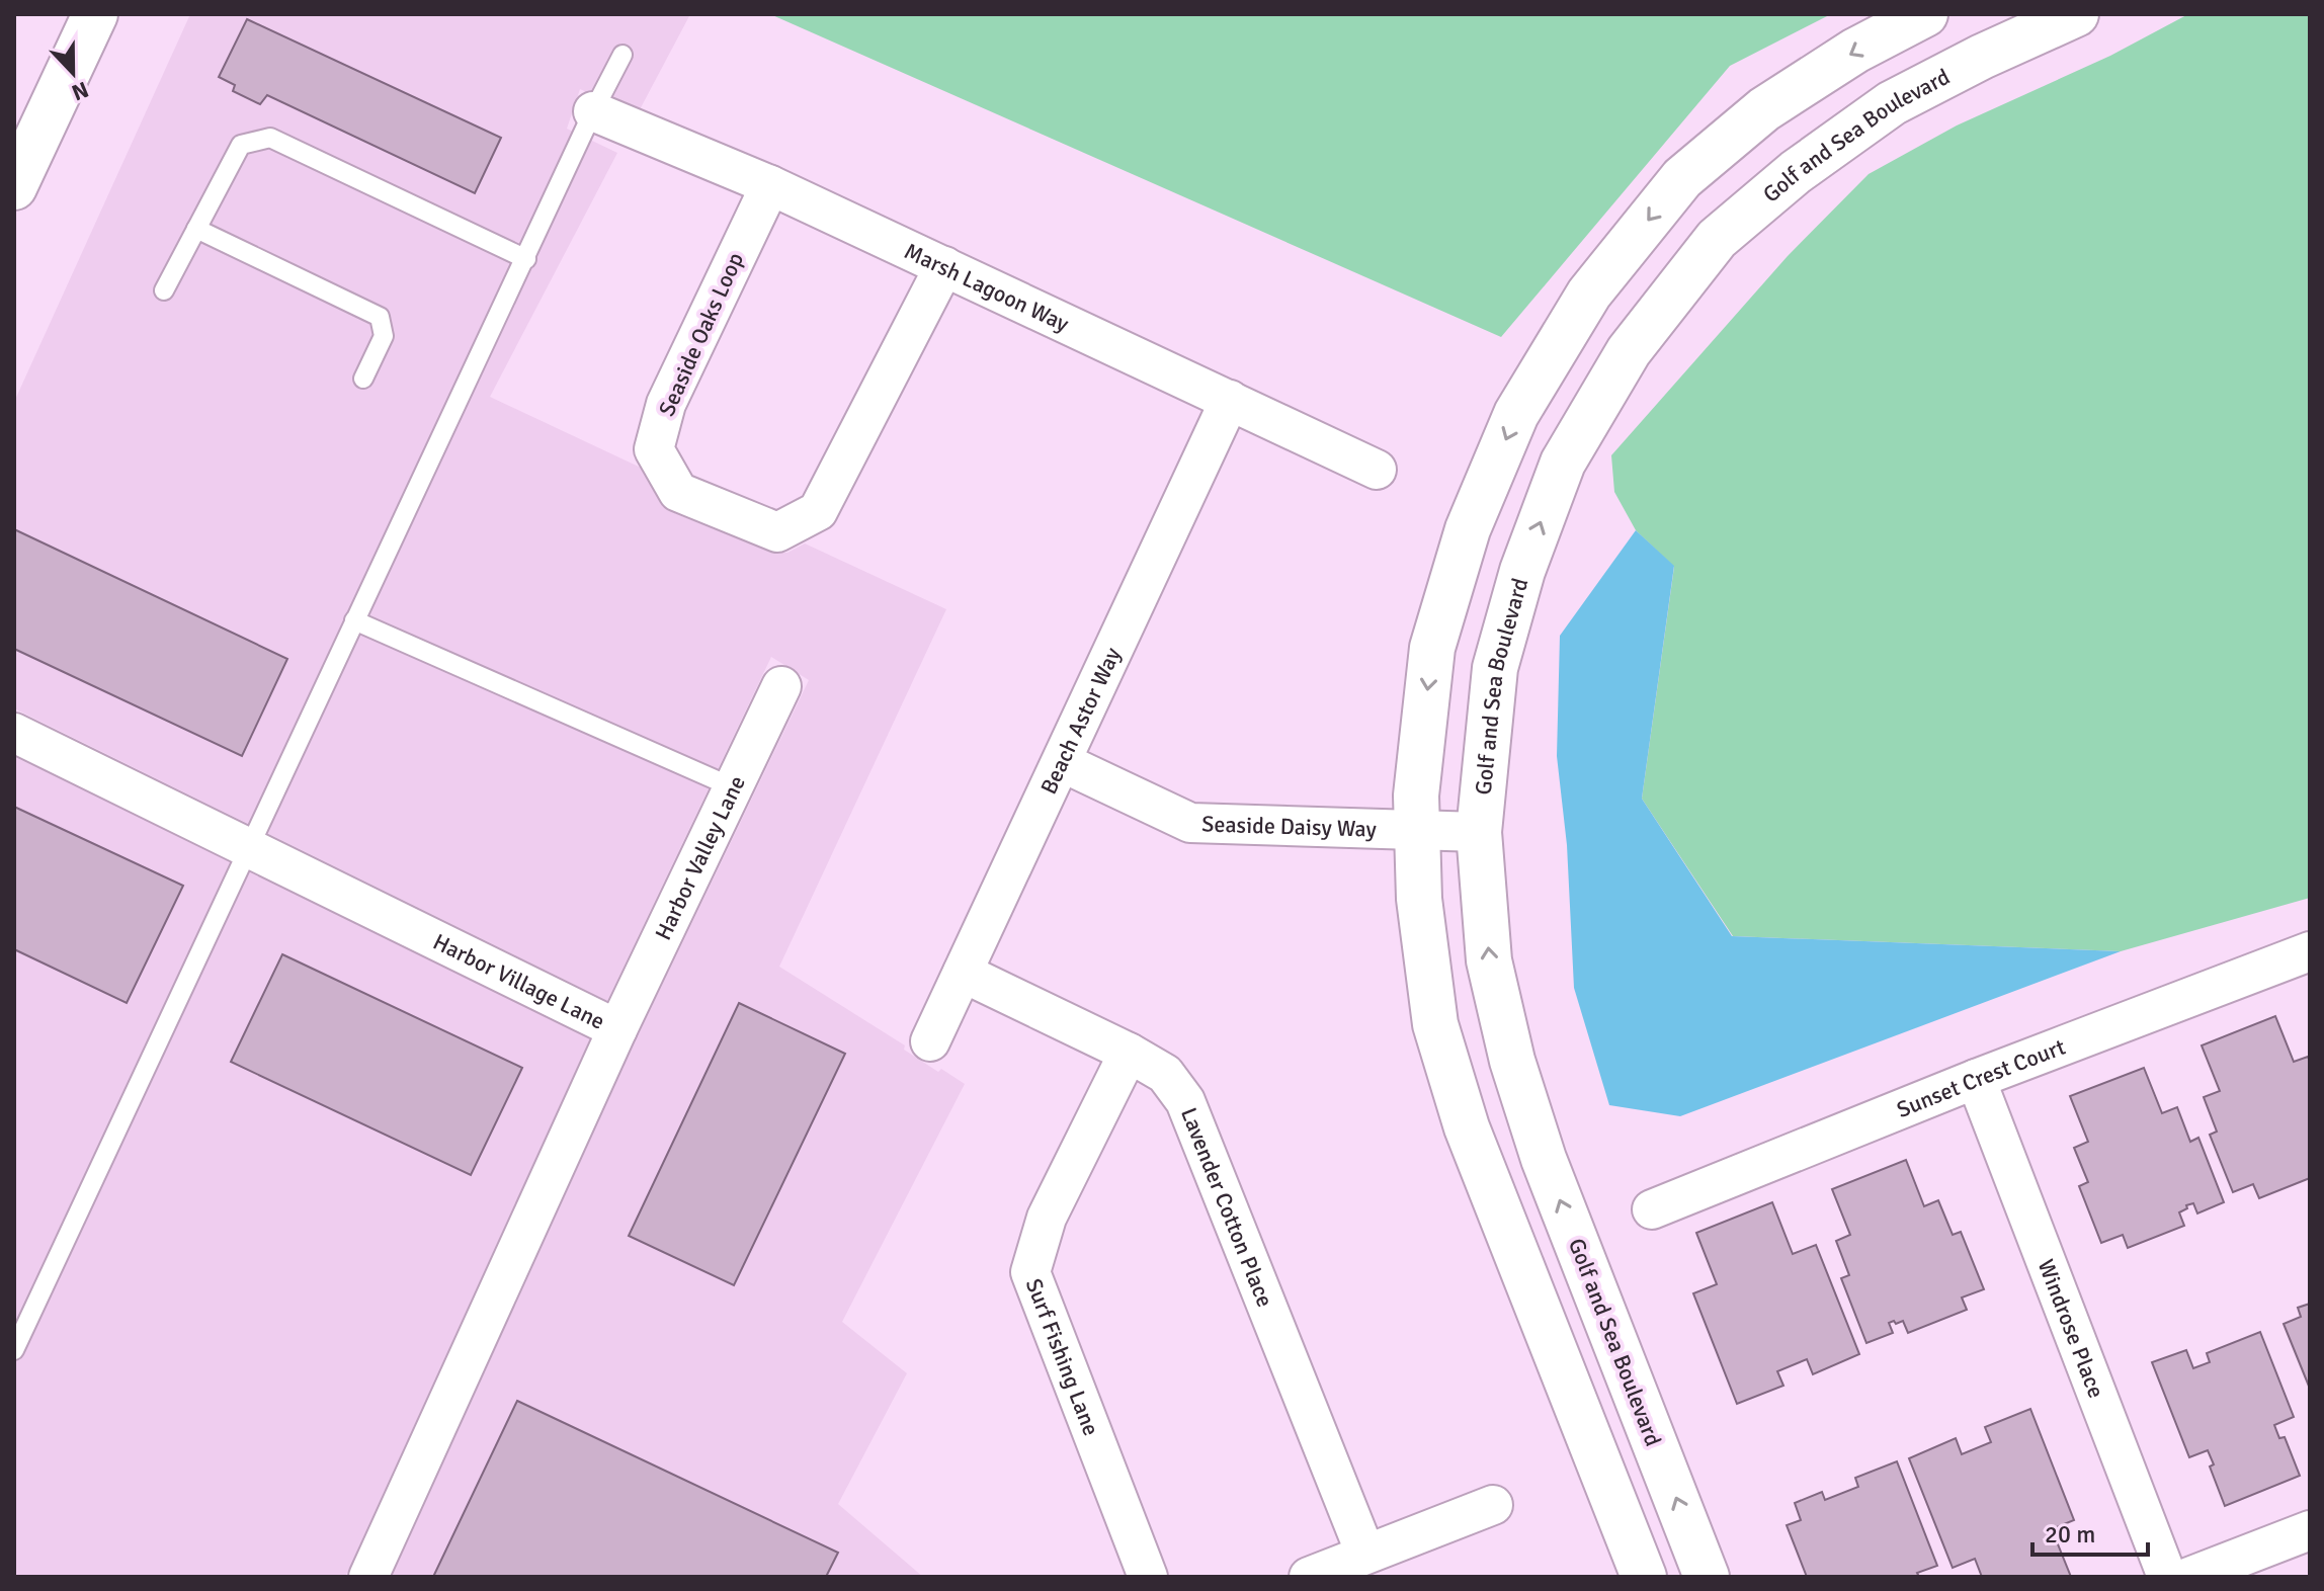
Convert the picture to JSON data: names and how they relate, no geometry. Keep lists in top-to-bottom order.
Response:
{
  "streets": {
    "street": [
      "Golf and Sea Boulevard",
      "Marsh Lagoon Way",
      "Seaside Oaks Loop",
      "Beach Astor Way",
      "Seaside Daisy Way",
      "Harbor Valley Lane",
      "Harbor Village Lane",
      "Sunset Crest Court",
      "Lavender Cotton Place",
      "Windrose Place",
      "Surf Fishing Lane"
    ]
  },
  "crossings": [
    ["Golf and Sea Boulevard", "Seaside Daisy Way"],
    ["Marsh Lagoon Way", "Seaside Oaks Loop"],
    ["Marsh Lagoon Way", "Beach Astor Way"],
    ["Beach Astor Way", "Seaside Daisy Way"],
    ["Beach Astor Way", "Lavender Cotton Place"],
    ["Harbor Valley Lane", "Harbor Village Lane"],
    ["Sunset Crest Court", "Windrose Place"],
    ["Lavender Cotton Place", "Surf Fishing Lane"]
  ],
  "one_way": ["Golf and Sea Boulevard"],
  "scale_bar": "20 m",
  "north": "bottom"
}
